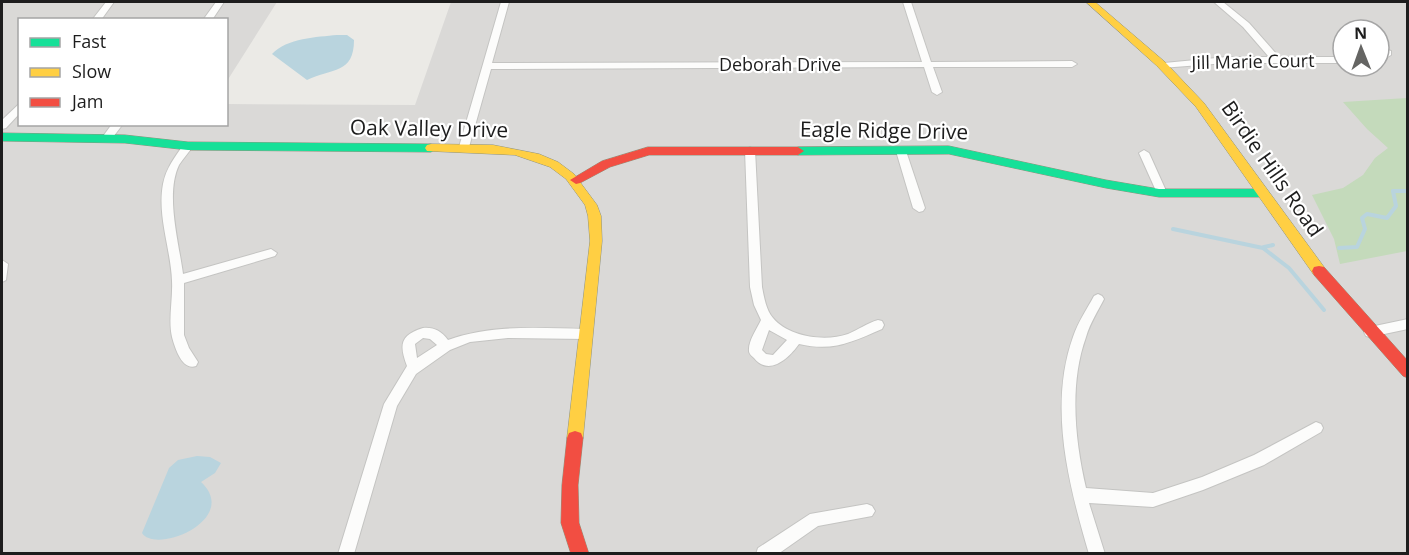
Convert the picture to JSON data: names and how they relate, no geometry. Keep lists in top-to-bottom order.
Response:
{
  "streets": {
    "street": [
      "Jill Marie Court",
      "Deborah Drive",
      "Oak Valley Drive",
      "Eagle Ridge Drive",
      "Birdie Hills Road"
    ]
  },
  "crossings": [
    ["Jill Marie Court", "Birdie Hills Road"],
    ["Oak Valley Drive", "Eagle Ridge Drive"],
    ["Eagle Ridge Drive", "Birdie Hills Road"]
  ],
  "legend": ["Fast", "Slow", "Jam"],
  "north": "top"
}
